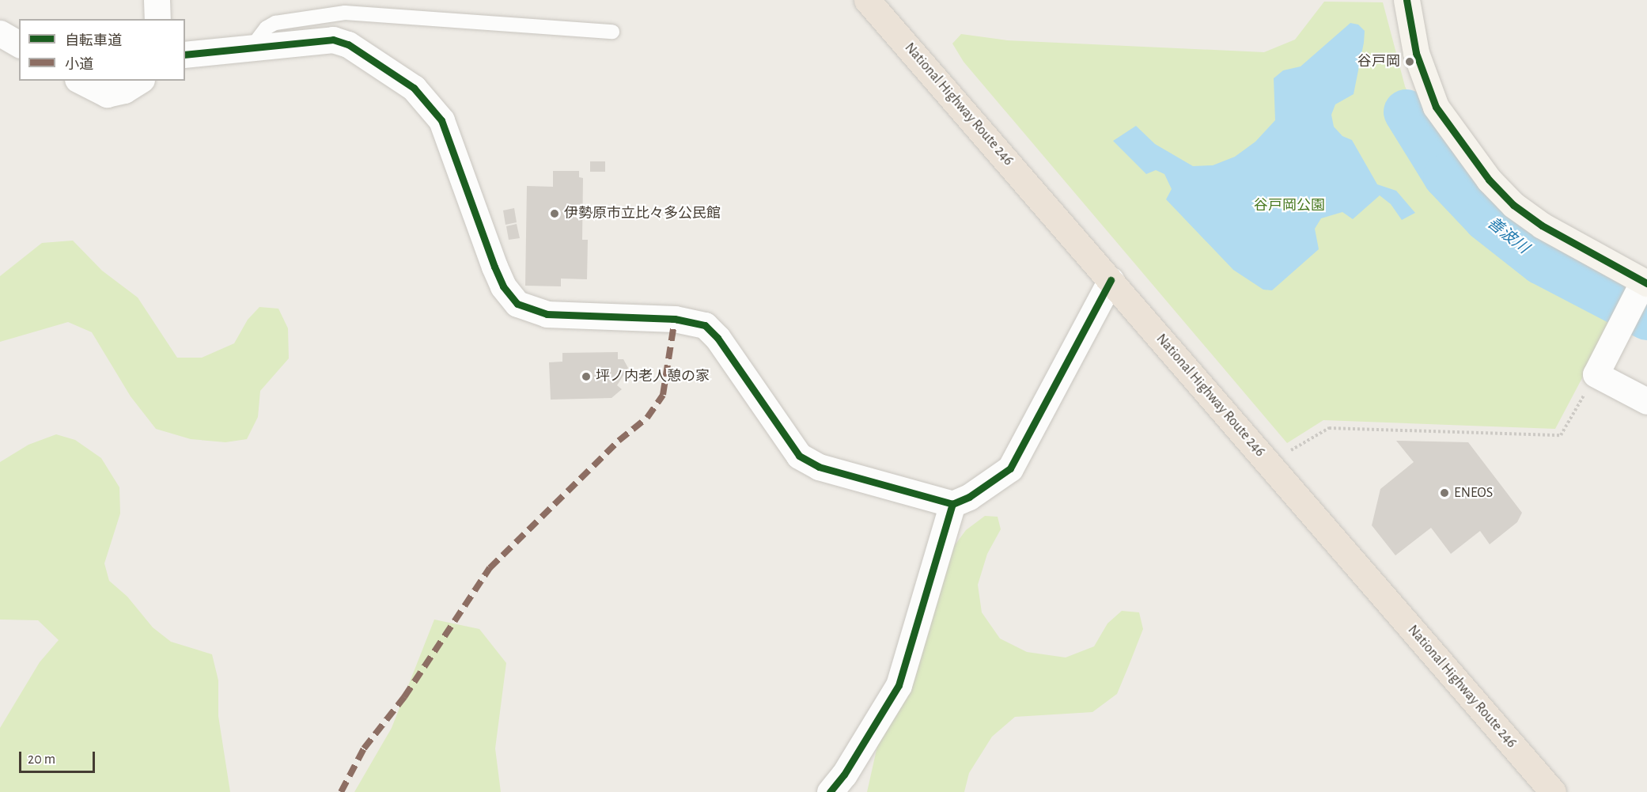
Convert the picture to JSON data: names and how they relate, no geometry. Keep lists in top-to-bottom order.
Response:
{
  "streets": {
    "highway": ["National Highway Route 246"]
  },
  "water": ["善波川"],
  "parks": ["谷戸岡公園"],
  "places": [
    "谷戸岡",
    "伊勢原市立比々多公民館",
    "坪ノ内老人憩の家",
    "ENEOS"
  ],
  "legend": ["自転車道", "小道"],
  "scale_bar": "20 m"
}
